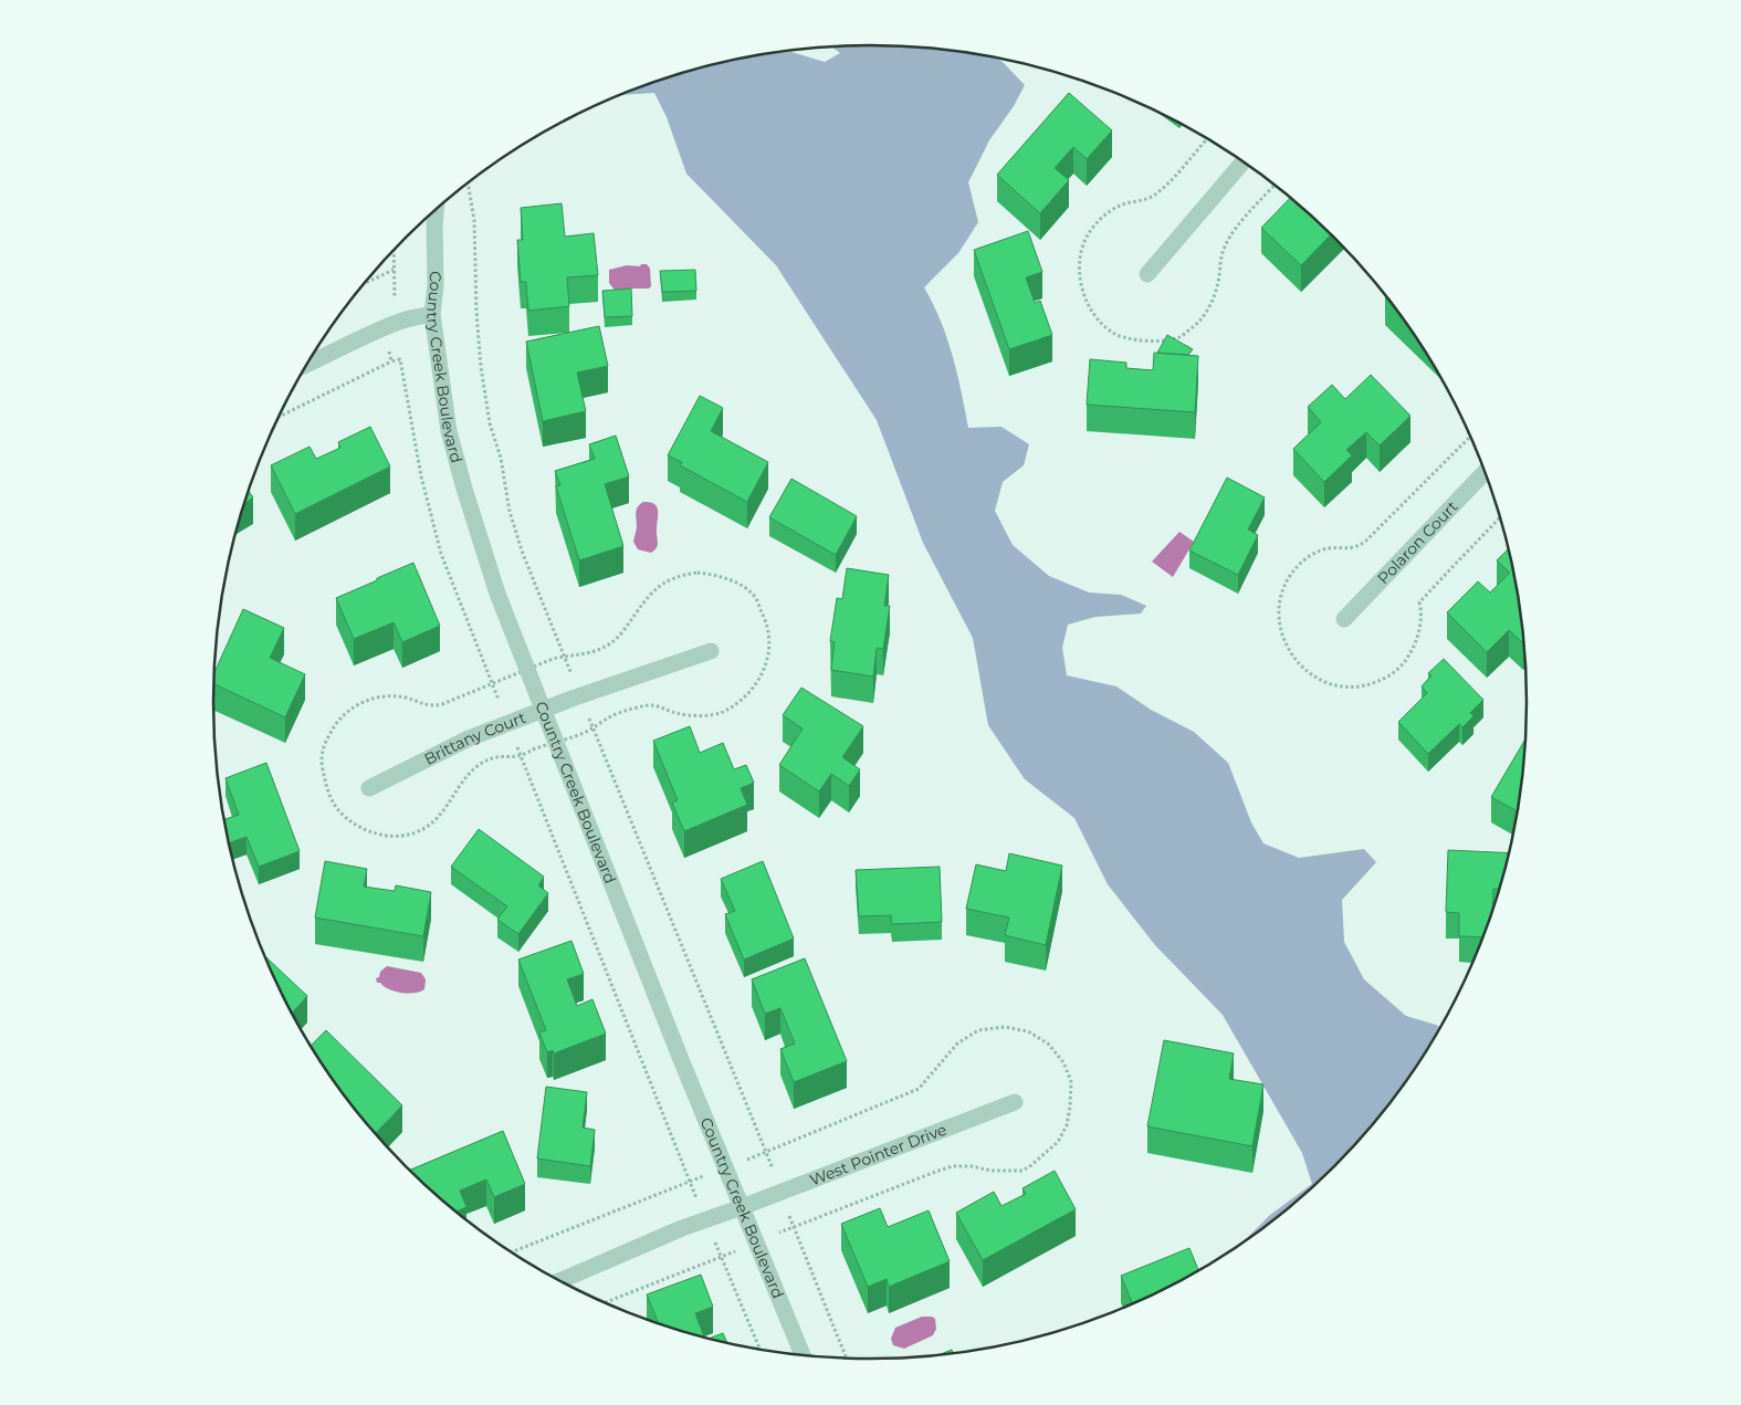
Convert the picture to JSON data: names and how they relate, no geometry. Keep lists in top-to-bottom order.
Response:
{
  "streets": {
    "street": [
      "Country Creek Boulevard",
      "Polaron Court",
      "Brittany Court",
      "West Pointer Drive"
    ]
  },
  "crossings": [
    ["Country Creek Boulevard", "Brittany Court"],
    ["Country Creek Boulevard", "West Pointer Drive"]
  ]
}
